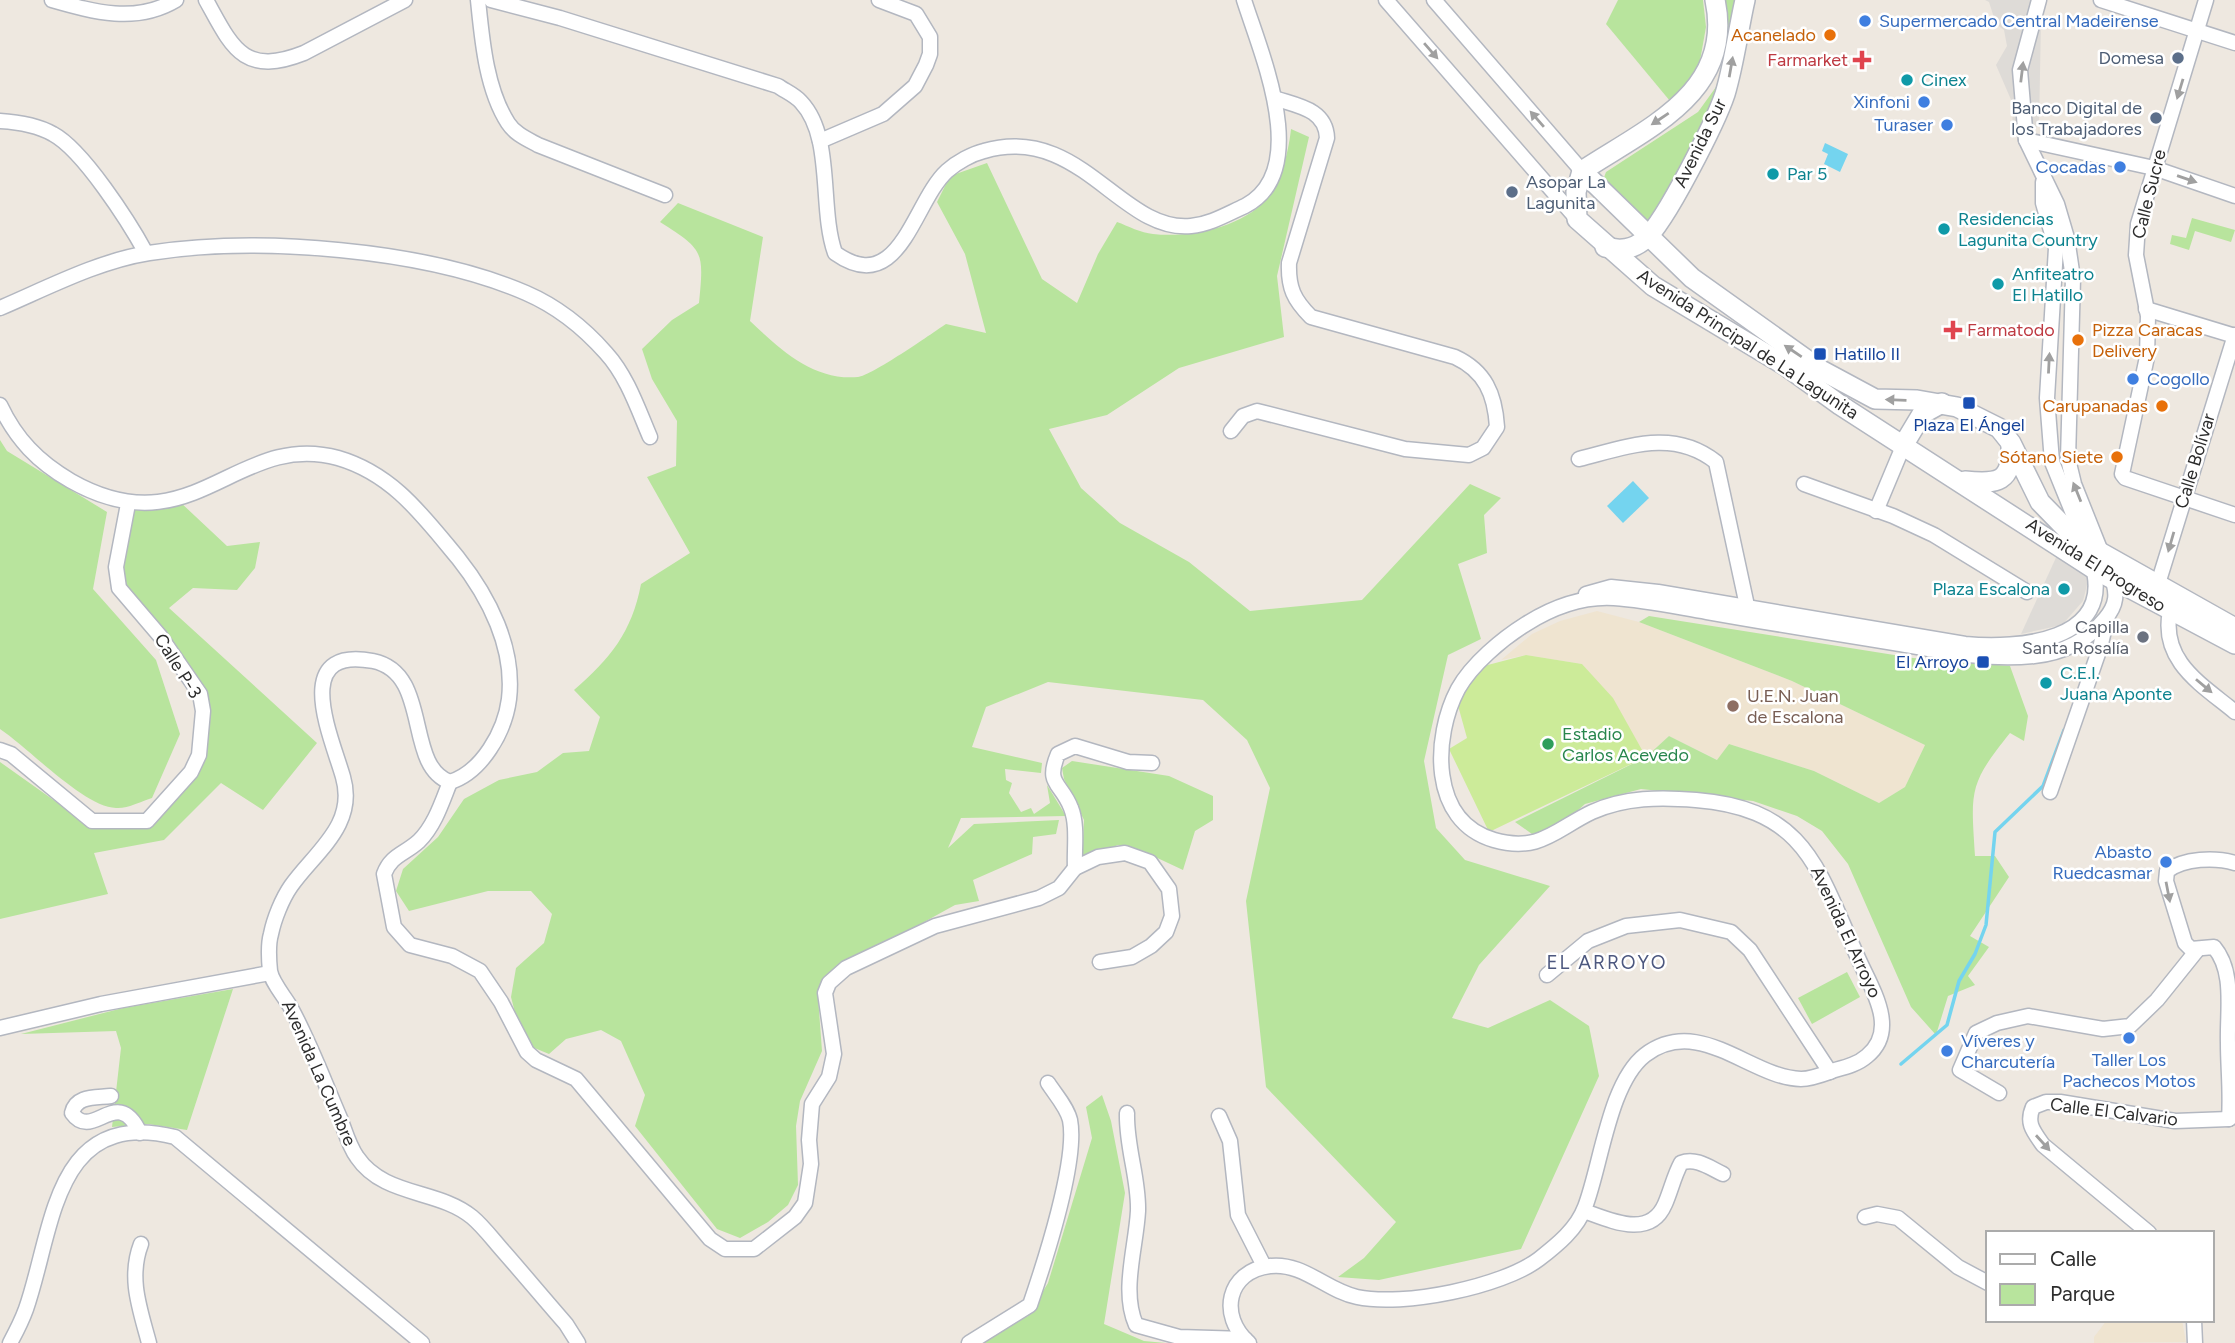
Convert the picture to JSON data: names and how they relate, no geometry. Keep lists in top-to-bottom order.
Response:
{
  "streets": {
    "street": [
      "Avenida Sur",
      "Calle Sucre",
      "Avenida Principal de La Lagunita",
      "Calle Bolívar",
      "Avenida El Progreso",
      "Calle P-3",
      "Avenida El Arroyo",
      "Avenida La Cumbre",
      "Calle El Calvario"
    ]
  },
  "crossings": [
    ["Avenida Sur", "Avenida Principal de La Lagunita"],
    ["Calle Sucre", "Calle Bolívar"],
    ["Avenida Principal de La Lagunita", "Avenida El Progreso"],
    ["Calle Bolívar", "Avenida El Progreso"],
    ["Avenida El Progreso", "Avenida El Arroyo"]
  ],
  "one_way": ["Calle Bolívar"],
  "districts": ["EL ARROYO"],
  "places": {
    "other": [
      "Supermercado Central Madeirense",
      "Acanelado",
      "Domesa",
      "Cinex",
      "Xinfoni",
      "Banco Digital de los Trabajadores",
      "Turaser",
      "Cocadas",
      "Par 5",
      "Asopar La Lagunita",
      "Residencias Lagunita Country",
      "Anfiteatro El Hatillo",
      "Pizza Caracas Delivery",
      "Cogollo",
      "Carupanadas",
      "Sótano Siete",
      "Plaza Escalona",
      "Capilla Santa Rosalía",
      "C.E.I. Juana Aponte",
      "U.E.N. Juan de Escalona",
      "Estadio Carlos Acevedo",
      "Abasto Ruedcasmar",
      "Taller Los Pachecos Motos",
      "Víveres y Charcutería"
    ],
    "health": ["Farmarket", "Farmatodo"],
    "transit": ["Hatillo II", "Plaza El Ángel", "El Arroyo"]
  },
  "legend": ["Calle", "Parque"]
}
